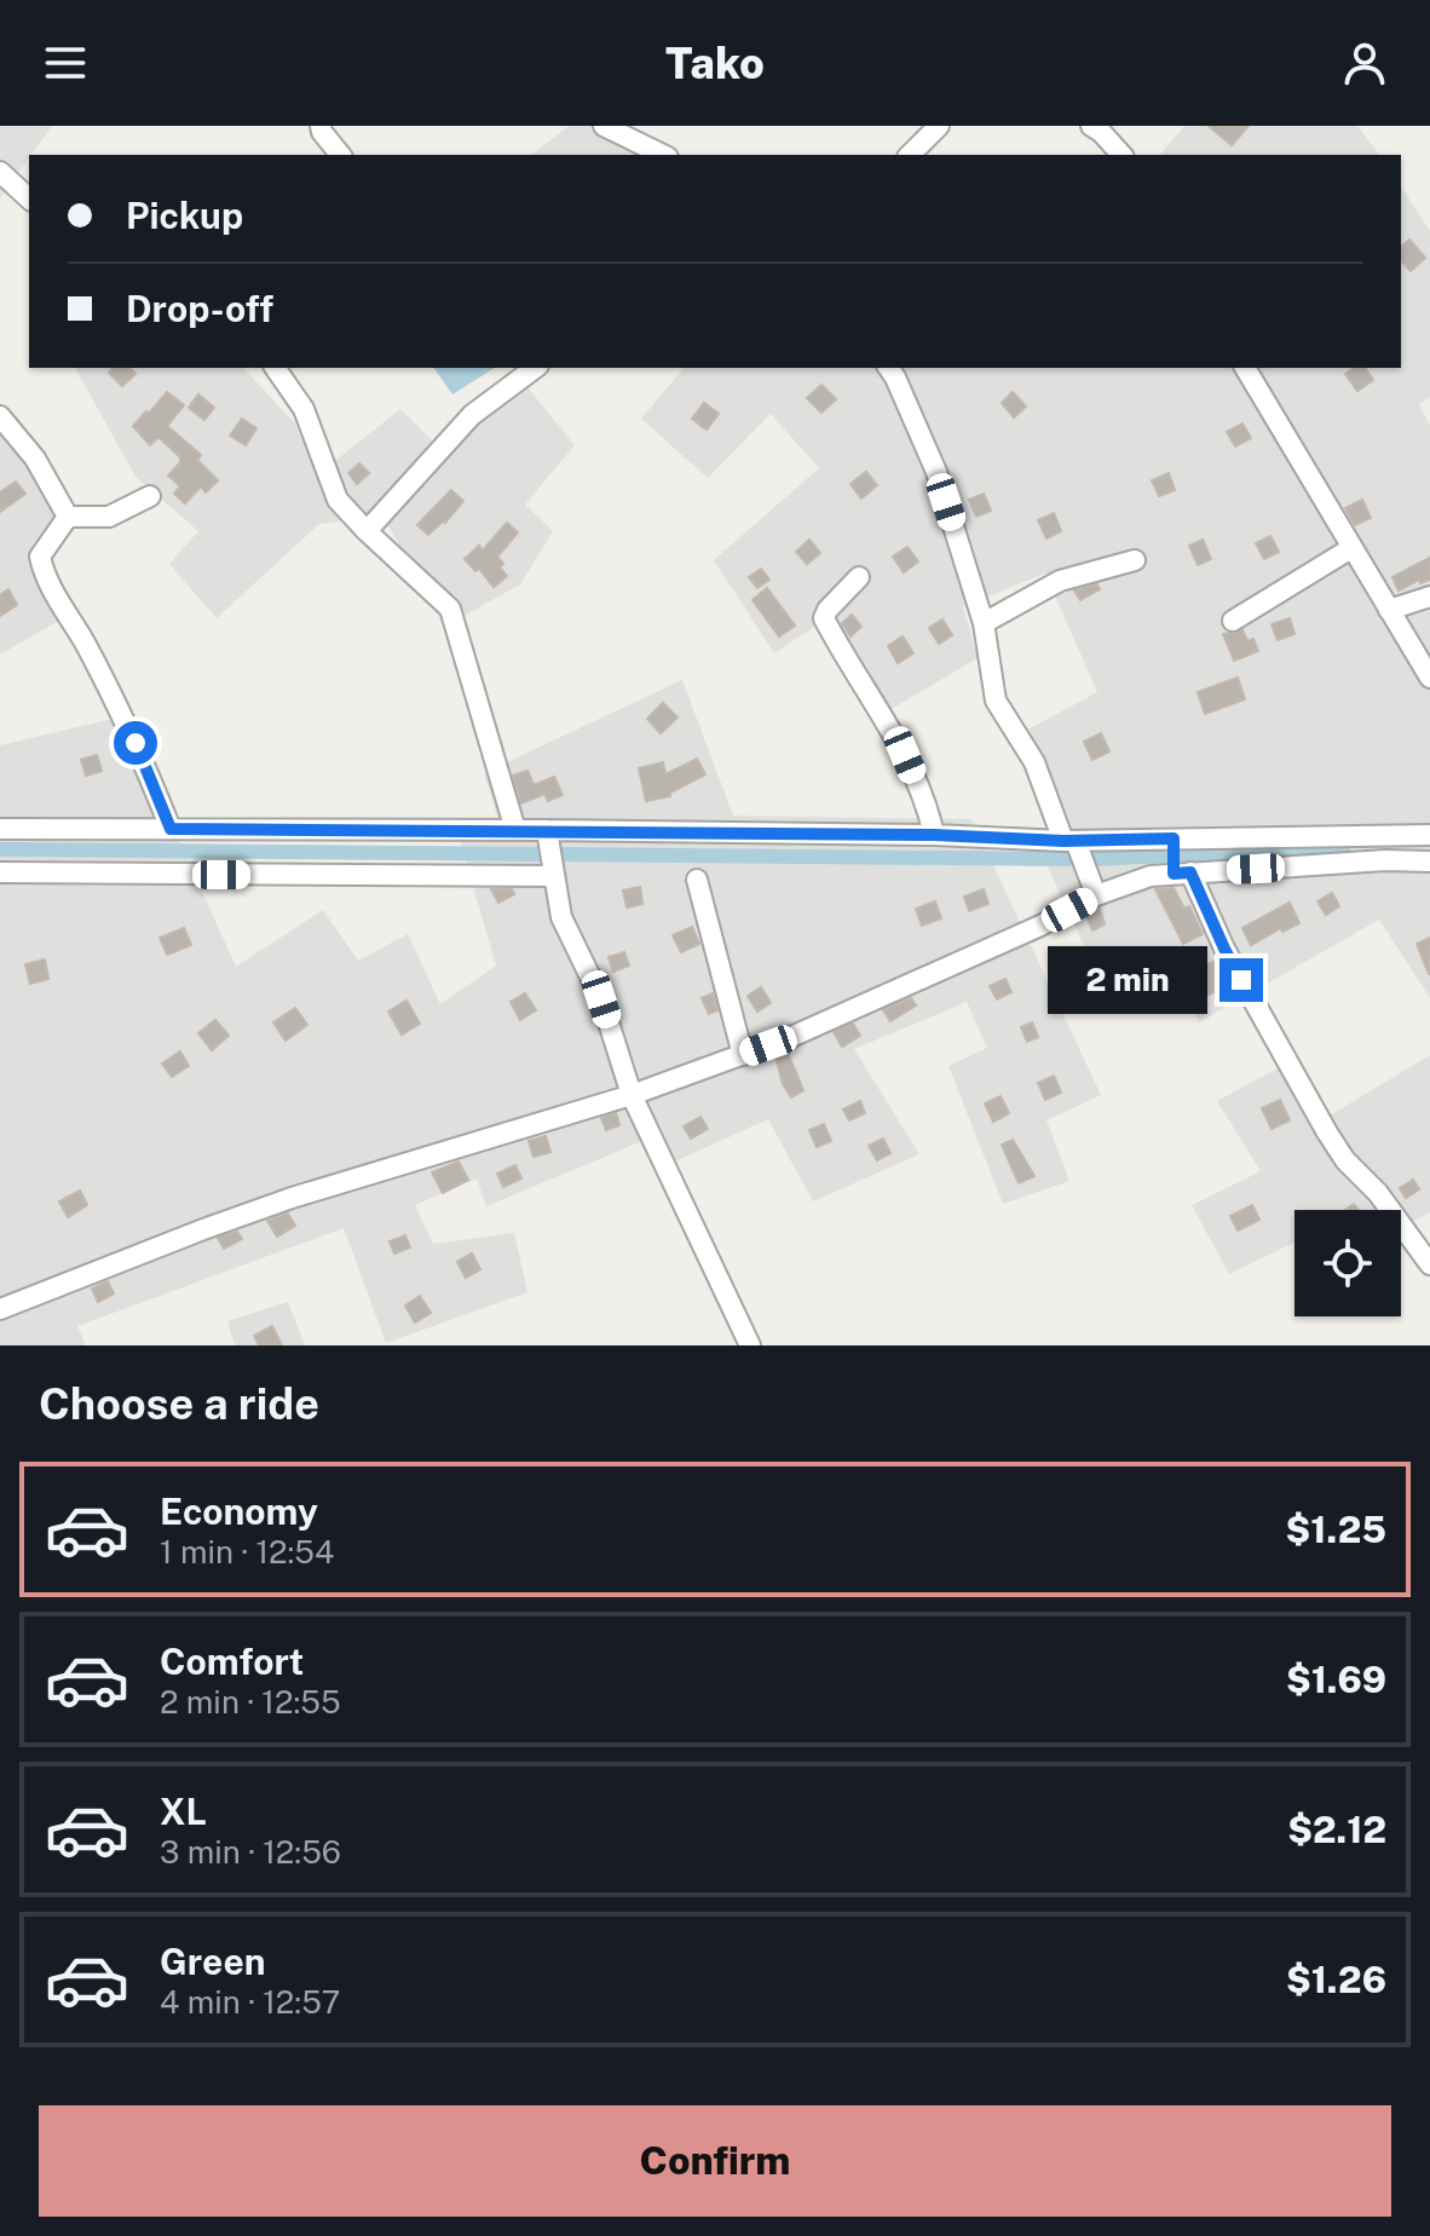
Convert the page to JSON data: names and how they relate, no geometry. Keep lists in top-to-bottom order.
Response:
{
  "page": {
    "header": "Tako",
    "banner": ["Pickup", "Drop-off"],
    "bubble": "2 min",
    "heading": "Choose a ride",
    "list": [
      {
        "name": "Economy",
        "note": "1 min · 12:54",
        "value": "$1.25"
      },
      {
        "name": "Comfort",
        "note": "2 min · 12:55",
        "value": "$1.69"
      },
      {
        "name": "XL",
        "note": "3 min · 12:56",
        "value": "$2.12"
      },
      {
        "name": "Green",
        "note": "4 min · 12:57",
        "value": "$1.26"
      }
    ],
    "buttons": "Confirm"
  }
}
